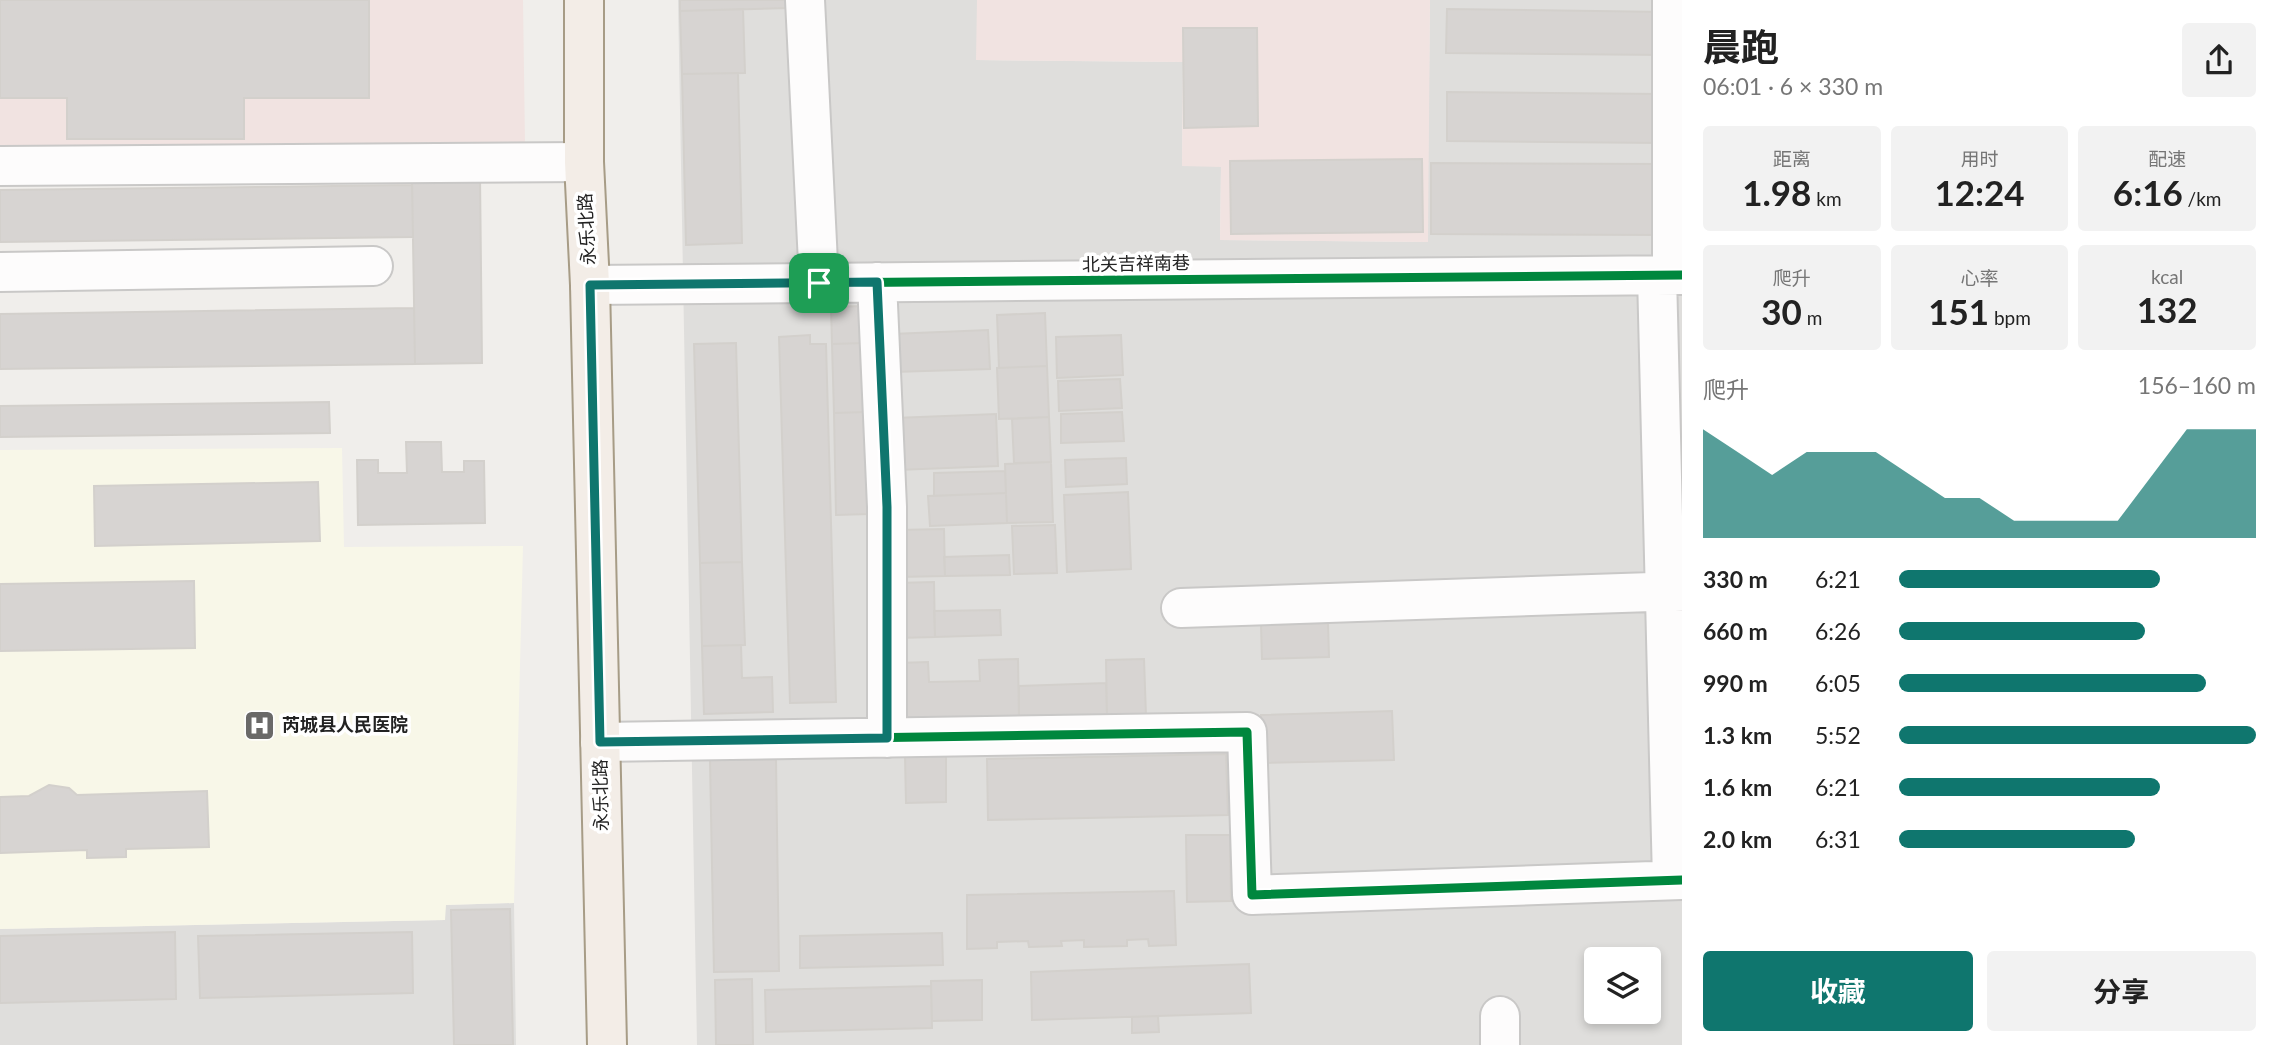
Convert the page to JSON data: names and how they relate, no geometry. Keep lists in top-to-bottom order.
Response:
{
  "streets": {
    "main road": ["永乐北路"],
    "street": ["北关吉祥南巷"]
  },
  "crossings": [
    ["永乐北路", "北关吉祥南巷"]
  ],
  "places": {
    "hospital": ["芮城县人民医院"]
  },
  "page": {
    "heading": ["晨跑", "06:01 · 6 × 330 m"],
    "stats": [
      ["距离", "1.98 km"],
      ["用时", "12:24"],
      ["配速", "6:16 /km"],
      ["爬升", "30 m"],
      ["心率", "151 bpm"],
      ["kcal", "132"]
    ],
    "chart": ["爬升", "156–160 m"],
    "list": [
      {
        "name": "330 m",
        "note": "6:21"
      },
      {
        "name": "660 m",
        "note": "6:26"
      },
      {
        "name": "990 m",
        "note": "6:05"
      },
      {
        "name": "1.3 km",
        "note": "5:52"
      },
      {
        "name": "1.6 km",
        "note": "6:21"
      },
      {
        "name": "2.0 km",
        "note": "6:31"
      }
    ],
    "buttons": ["收藏", "分享"]
  }
}
